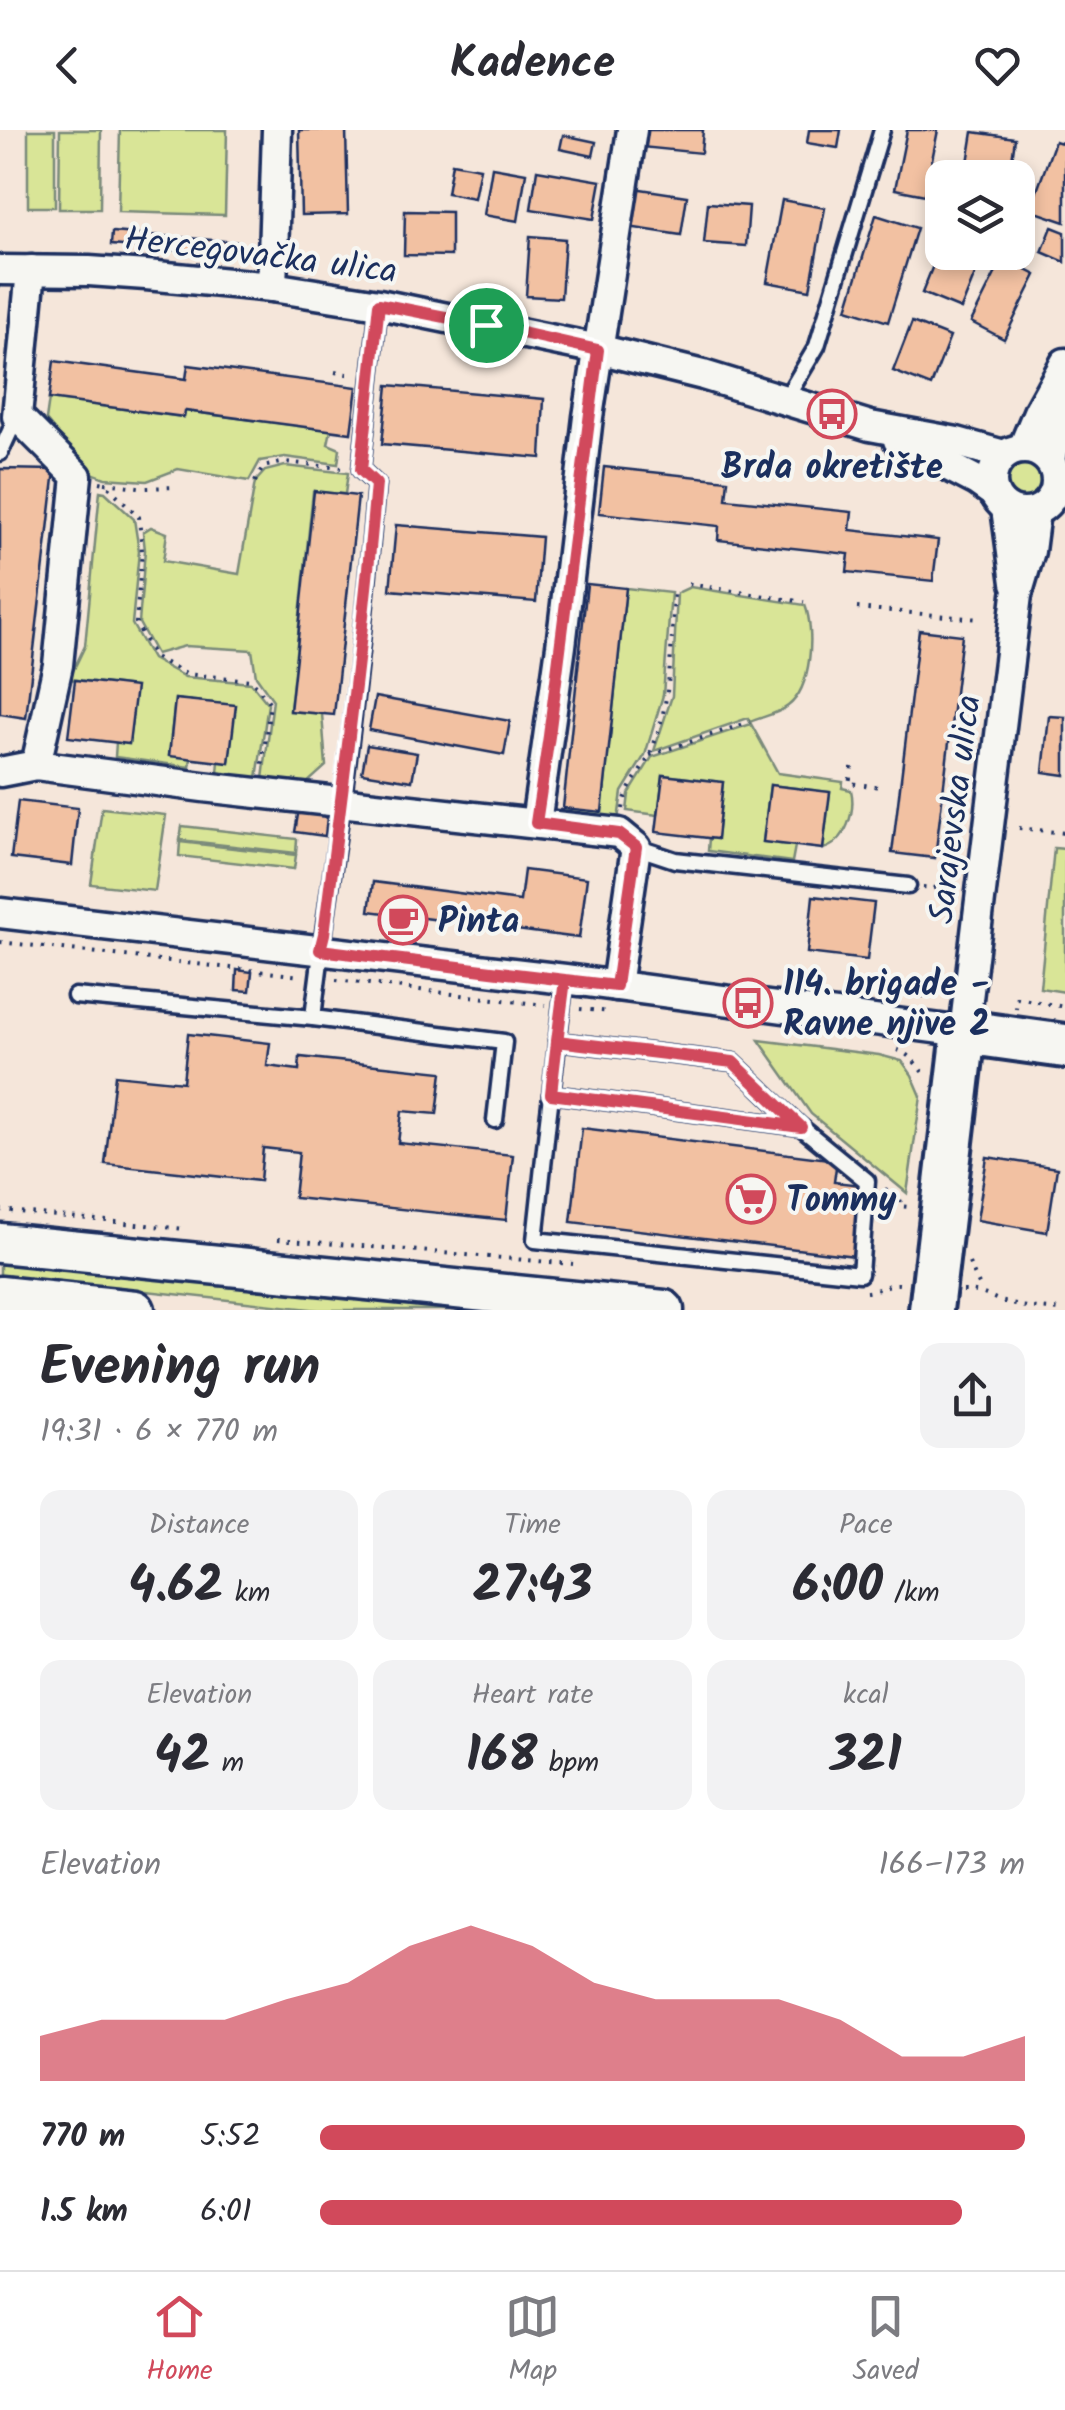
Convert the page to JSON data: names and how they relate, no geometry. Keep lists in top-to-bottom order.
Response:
{
  "streets": {
    "street": ["Hercegovačka ulica", "Sarajevska ulica"]
  },
  "crossings": [
    ["Hercegovačka ulica", "Sarajevska ulica"]
  ],
  "places": {
    "bus stop": ["Brda okretište", "114. brigade - Ravne njive 2"],
    "cafe": ["Pinta"],
    "supermarket": ["Tommy"]
  },
  "page": {
    "header": "Kadence",
    "heading": ["Evening run", "19:31 · 6 × 770 m"],
    "stats": [
      ["Distance", "4.62 km"],
      ["Time", "27:43"],
      ["Pace", "6:00 /km"],
      ["Elevation", "42 m"],
      ["Heart rate", "168 bpm"],
      ["kcal", "321"]
    ],
    "chart": ["Elevation", "166–173 m"],
    "list": [
      {
        "name": "770 m",
        "note": "5:52"
      },
      {
        "name": "1.5 km",
        "note": "6:01"
      }
    ],
    "tabs": ["Home", "Map", "Saved"]
  }
}
